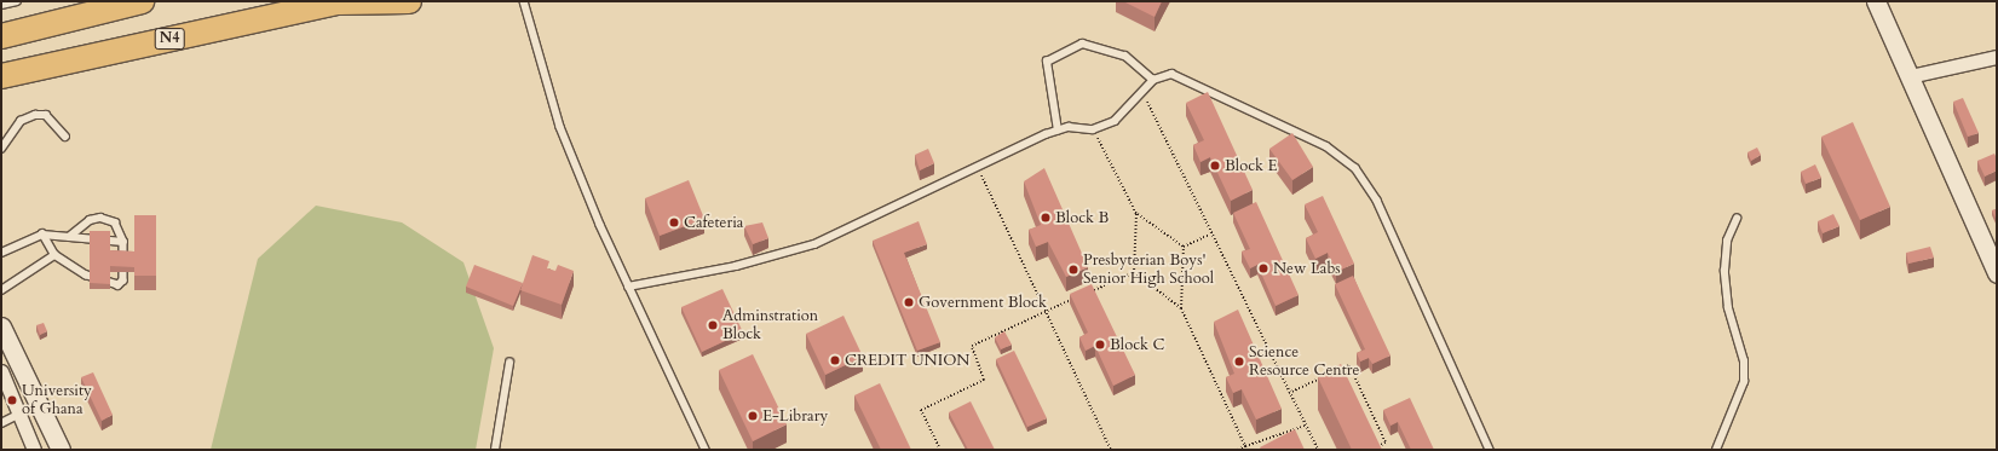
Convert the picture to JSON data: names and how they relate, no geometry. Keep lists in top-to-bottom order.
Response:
{
  "streets": {
    "highway": ["N4"]
  },
  "places": [
    "Block E",
    "Block B",
    "Cafeteria",
    "New Labs",
    "Presbyterian Boys' Senior High School",
    "Government Block",
    "Adminstration Block",
    "Block C",
    "CREDIT UNION",
    "Science Resource Centre",
    "University of Ghana",
    "E-Library"
  ]
}
